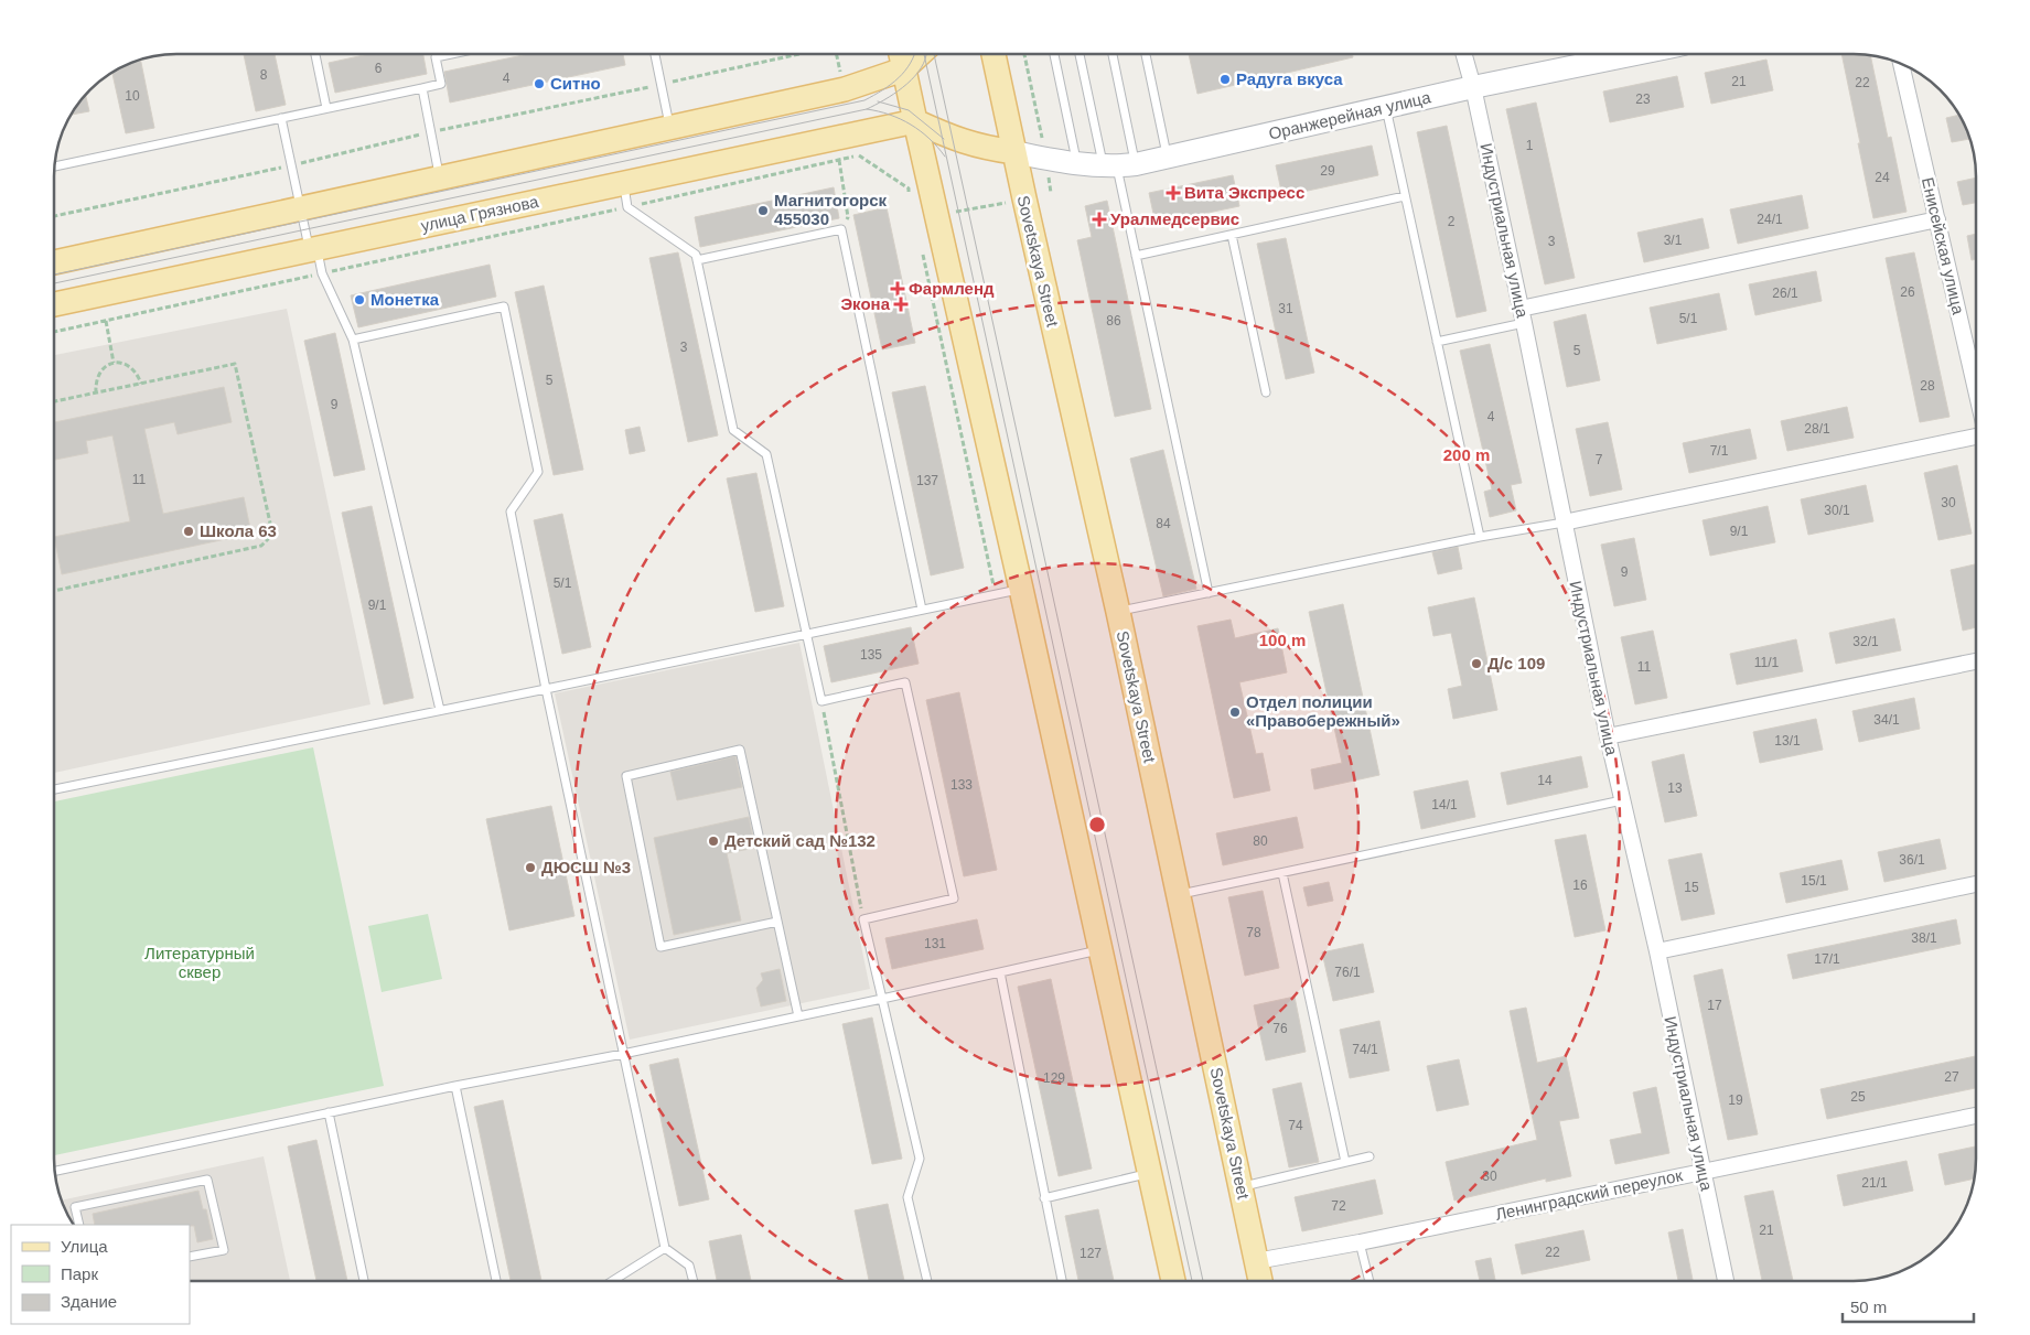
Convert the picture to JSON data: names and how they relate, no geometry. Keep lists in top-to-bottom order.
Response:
{
  "streets": {
    "main road": ["Оранжерейная улица", "улица Грязнова", "Sovetskaya Street"],
    "street": ["Индустриальная улица", "Енисейская улица", "Ленинградский переулок"]
  },
  "crossings": [
    ["Оранжерейная улица", "Индустриальная улица"],
    ["Оранжерейная улица", "Sovetskaya Street"],
    ["Индустриальная улица", "Ленинградский переулок"],
    ["Sovetskaya Street", "Ленинградский переулок"]
  ],
  "parks": ["Литературный сквер"],
  "places": {
    "other": [
      "Радуга вкуса",
      "Ситно",
      "Магнитогорск 455030",
      "Монетка",
      "Школа 63",
      "Д/с 109",
      "Отдел полиции «Правобережный»",
      "Детский сад №132",
      "ДЮСШ №3"
    ],
    "health": [
      "Вита Экспресс",
      "Уралмедсервис",
      "Фармленд",
      "Экона"
    ]
  },
  "house_numbers": [
    "6",
    "8",
    "4",
    "21",
    "22",
    "10",
    "23",
    "1",
    "29",
    "24",
    "24/1",
    "2",
    "3/1",
    "3",
    "26",
    "26/1",
    "31",
    "5/1",
    "86",
    "3",
    "5",
    "5",
    "28",
    "9",
    "4",
    "28/1",
    "7/1",
    "7",
    "11",
    "137",
    "30",
    "30/1",
    "84",
    "9/1",
    "9",
    "5/1",
    "9/1",
    "32/1",
    "135",
    "11/1",
    "11",
    "34/1",
    "13/1",
    "14",
    "133",
    "13",
    "14/1",
    "80",
    "36/1",
    "15/1",
    "16",
    "15",
    "78",
    "38/1",
    "131",
    "17/1",
    "76/1",
    "17",
    "76",
    "74/1",
    "27",
    "129",
    "25",
    "19",
    "74",
    "30",
    "21/1",
    "72",
    "21",
    "22",
    "127"
  ],
  "legend": ["Улица", "Парк", "Здание"],
  "scale_bar": "50 m",
  "rings": ["200 m", "100 m"]
}
